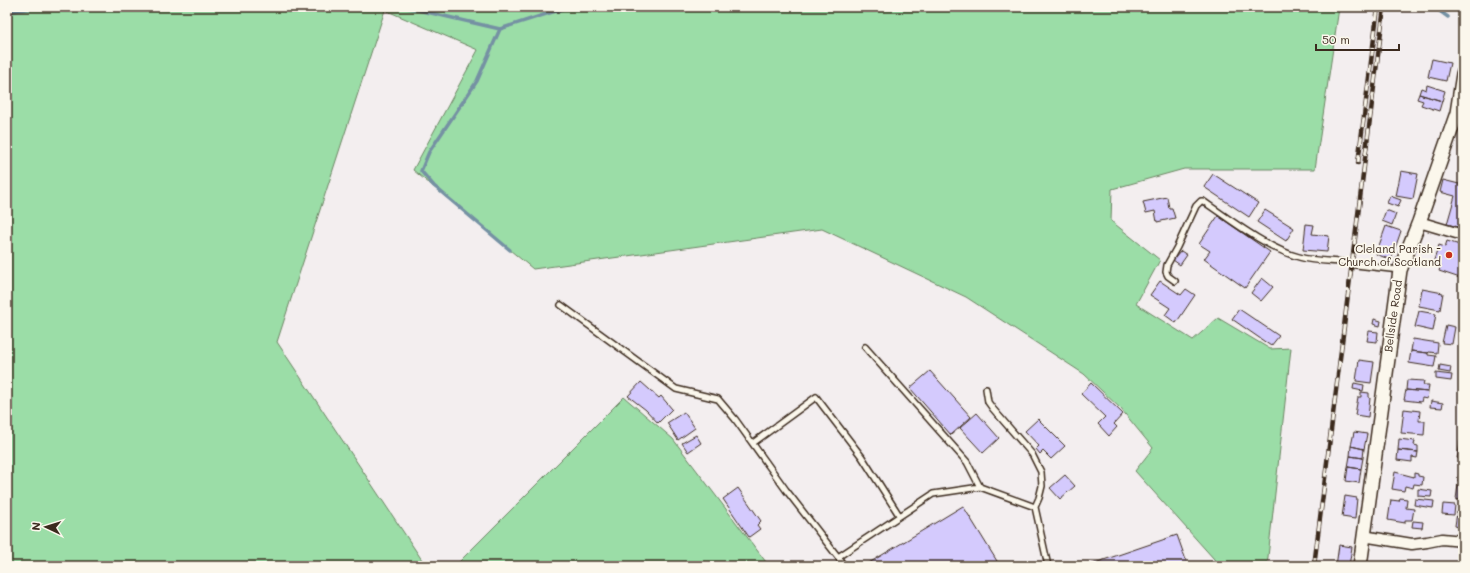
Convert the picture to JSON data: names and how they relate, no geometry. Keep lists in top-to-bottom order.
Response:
{
  "streets": {
    "main road": ["Bellside Road"]
  },
  "places": ["Cleland Parish - Church of Scotland"],
  "scale_bar": "50 m",
  "north": "left"
}
